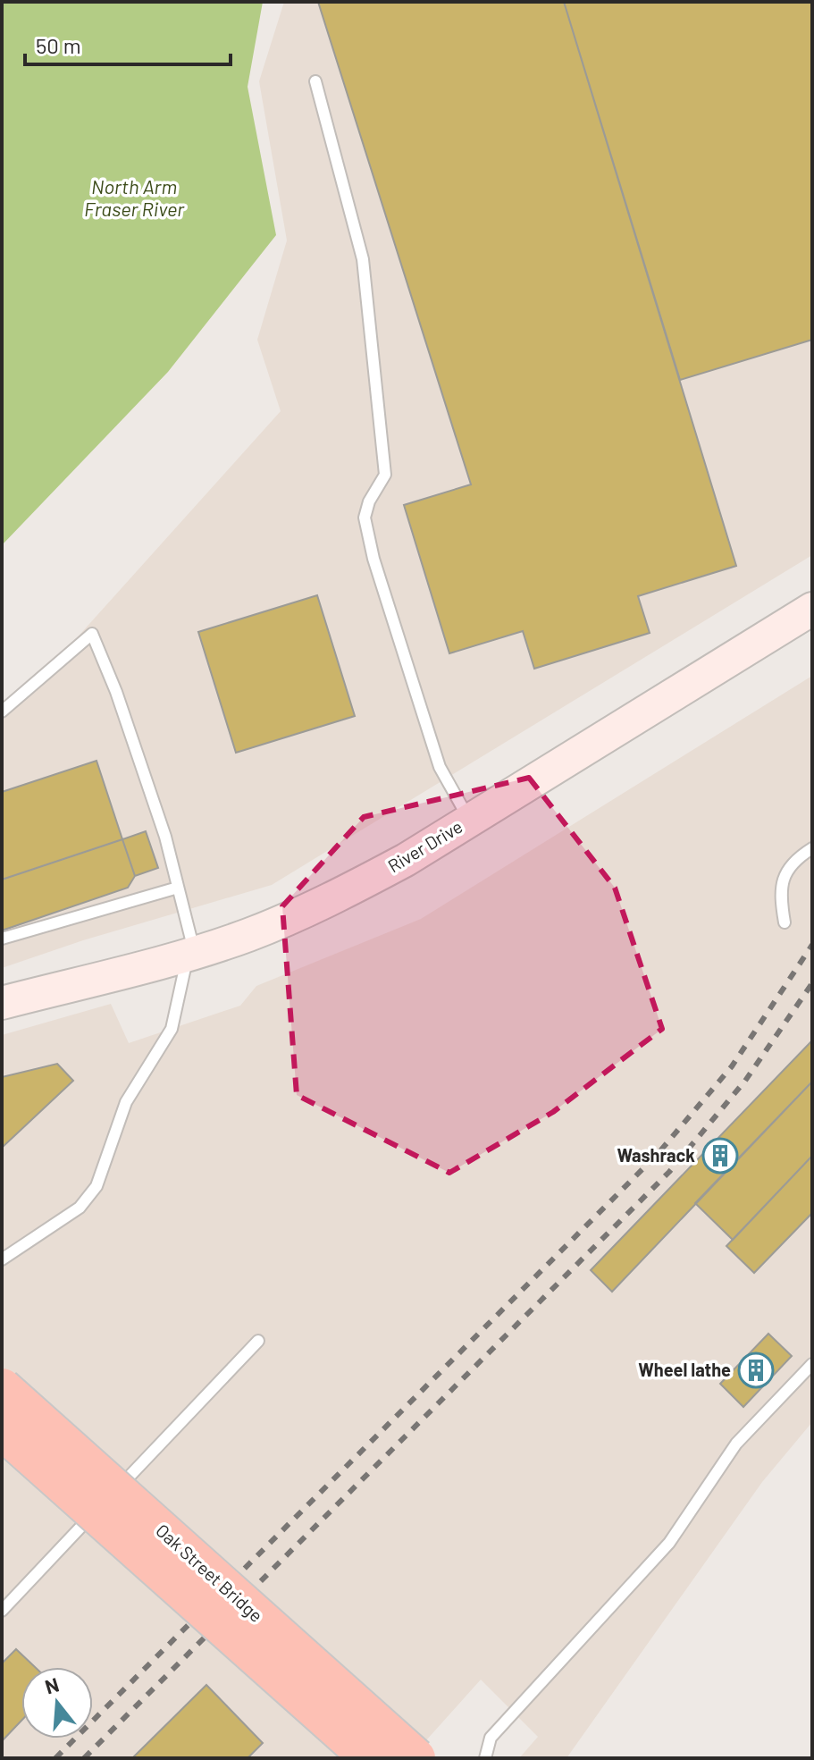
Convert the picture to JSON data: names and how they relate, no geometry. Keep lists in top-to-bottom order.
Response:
{
  "streets": {
    "highway": ["Oak Street Bridge"],
    "street": ["River Drive"]
  },
  "water": ["North Arm Fraser River"],
  "places": {
    "building": ["Washrack", "Wheel lathe"]
  },
  "scale_bar": "50 m",
  "north": "top"
}
